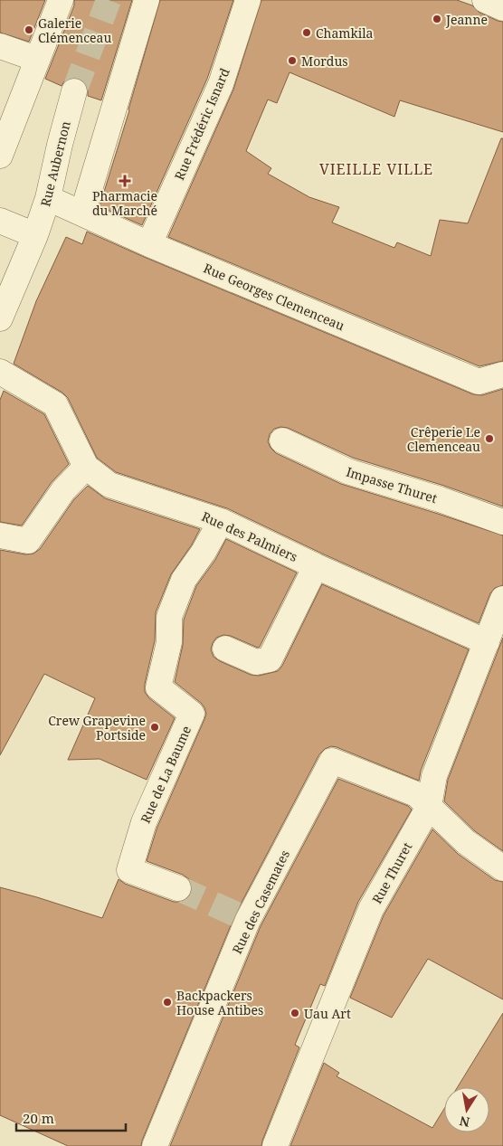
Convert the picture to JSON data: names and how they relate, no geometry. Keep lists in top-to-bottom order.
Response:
{
  "streets": {
    "street": [
      "Rue Frédéric Isnard",
      "Rue Aubernon",
      "Rue Georges Clemenceau",
      "Impasse Thuret",
      "Rue des Palmiers",
      "Rue de La Baume",
      "Rue Thuret",
      "Rue des Casemates"
    ]
  },
  "crossings": [
    ["Rue Frédéric Isnard", "Rue Georges Clemenceau"],
    ["Rue Aubernon", "Rue Georges Clemenceau"],
    ["Rue des Palmiers", "Rue de La Baume"],
    ["Rue des Palmiers", "Rue Thuret"],
    ["Rue Thuret", "Rue des Casemates"]
  ],
  "districts": ["VIEILLE VILLE"],
  "places": {
    "other": [
      "Jeanne",
      "Galerie Clémenceau",
      "Chamkila",
      "Mordus",
      "Crêperie Le Clemenceau",
      "Crew Grapevine Portside",
      "Backpackers House Antibes",
      "Uau Art"
    ],
    "health": ["Pharmacie du Marché"]
  },
  "scale_bar": "20 m",
  "north": "bottom"
}
